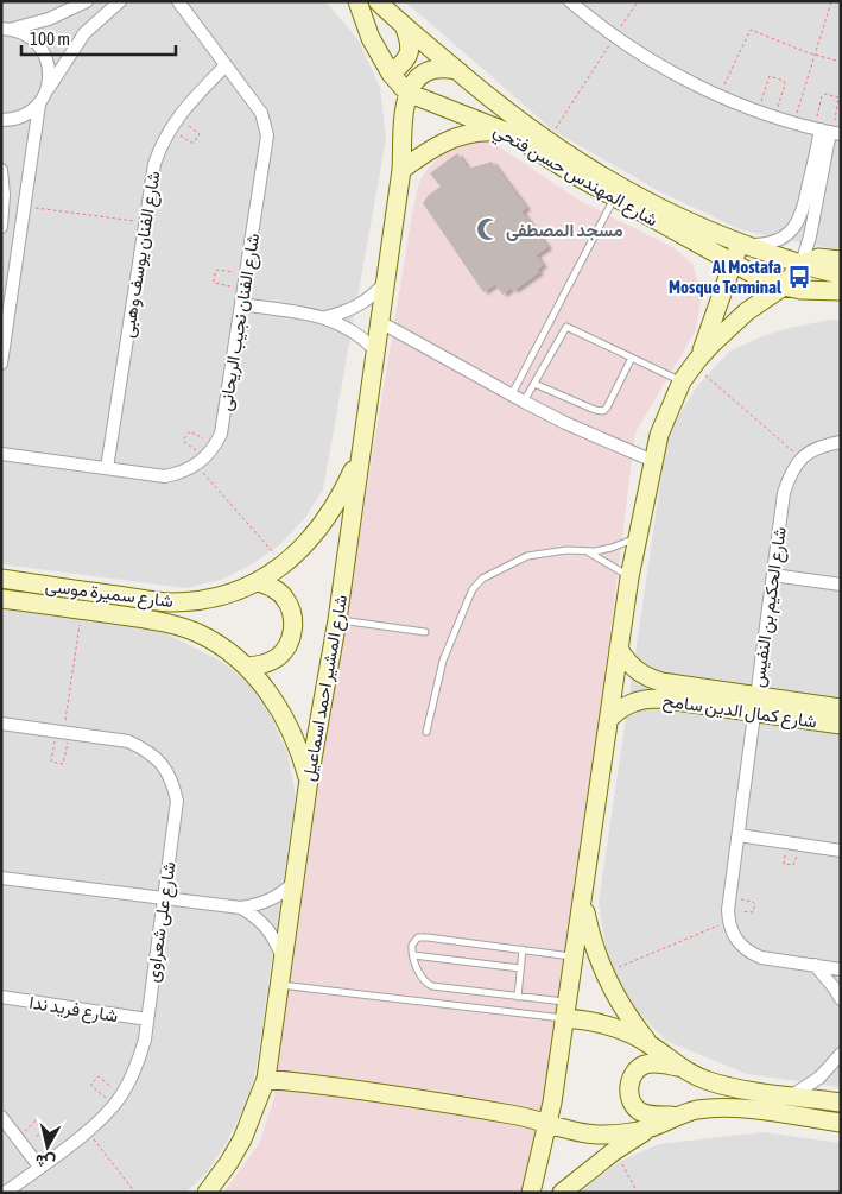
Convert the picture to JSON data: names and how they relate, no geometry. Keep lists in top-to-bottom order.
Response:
{
  "streets": {
    "main road": [
      "شارع المهندس حسن فتحي",
      "شارع سميرة موسى",
      "شارع المشير احمد اسماعيل",
      "شارع كمال الدين سامح"
    ],
    "street": [
      "شارع الفنان يوسف وهبى",
      "شارع الفنان نجيب الريحانى",
      "شارع الحكيم بن النفيس",
      "شارع على شعراوى",
      "شارع فريد ندا"
    ]
  },
  "crossings": [
    ["شارع المهندس حسن فتحي", "شارع المشير احمد اسماعيل"],
    ["شارع الفنان يوسف وهبى", "شارع الفنان نجيب الريحانى"],
    ["شارع سميرة موسى", "شارع المشير احمد اسماعيل"],
    ["شارع الحكيم بن النفيس", "شارع كمال الدين سامح"],
    ["شارع على شعراوى", "شارع فريد ندا"]
  ],
  "places": {
    "mosque": ["مسجد المصطفى"],
    "bus stop": ["Al Mostafa Mosque Terminal"]
  },
  "scale_bar": "100 m",
  "north": "bottom"
}
